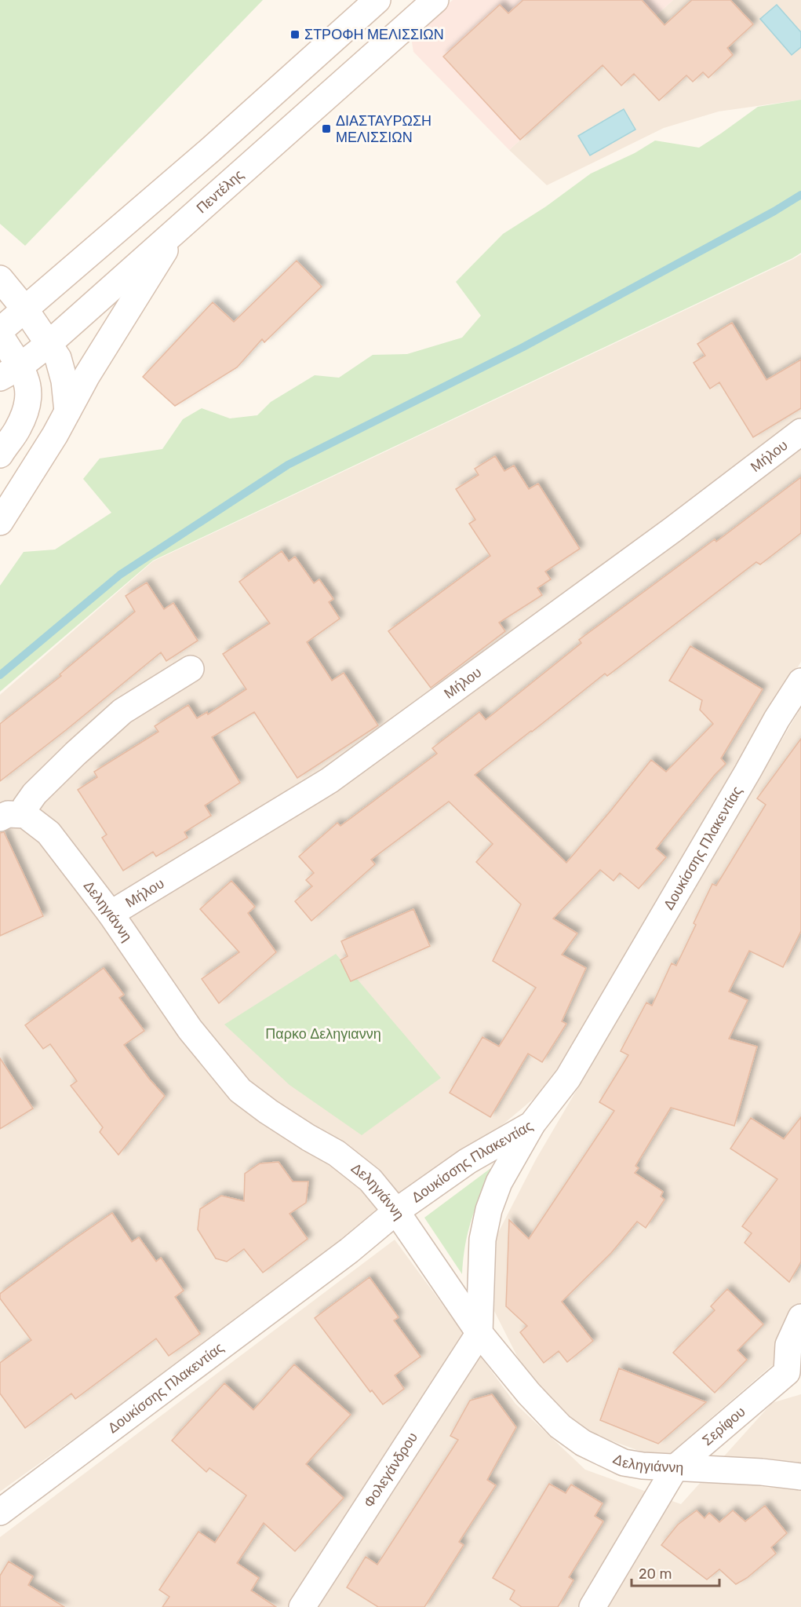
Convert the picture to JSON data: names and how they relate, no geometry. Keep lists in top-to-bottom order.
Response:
{
  "streets": {
    "street": [
      "Πεντέλης",
      "Μήλου",
      "Δουκίσσης Πλακεντίας",
      "Δεληγιάννη",
      "Σερίφου",
      "Φολεγάνδρου"
    ]
  },
  "crossings": [
    ["Μήλου", "Δεληγιάννη"],
    ["Δουκίσσης Πλακεντίας", "Δεληγιάννη"],
    ["Δεληγιάννη", "Σερίφου"],
    ["Δεληγιάννη", "Φολεγάνδρου"]
  ],
  "parks": ["Παρκο Δεληγιαννη"],
  "places": {
    "transit": ["ΣΤΡΟΦΗ ΜΕΛΙΣΣΙΩΝ", "ΔΙΑΣΤΑΥΡΩΣΗ ΜΕΛΙΣΣΙΩΝ"]
  },
  "scale_bar": "20 m"
}
